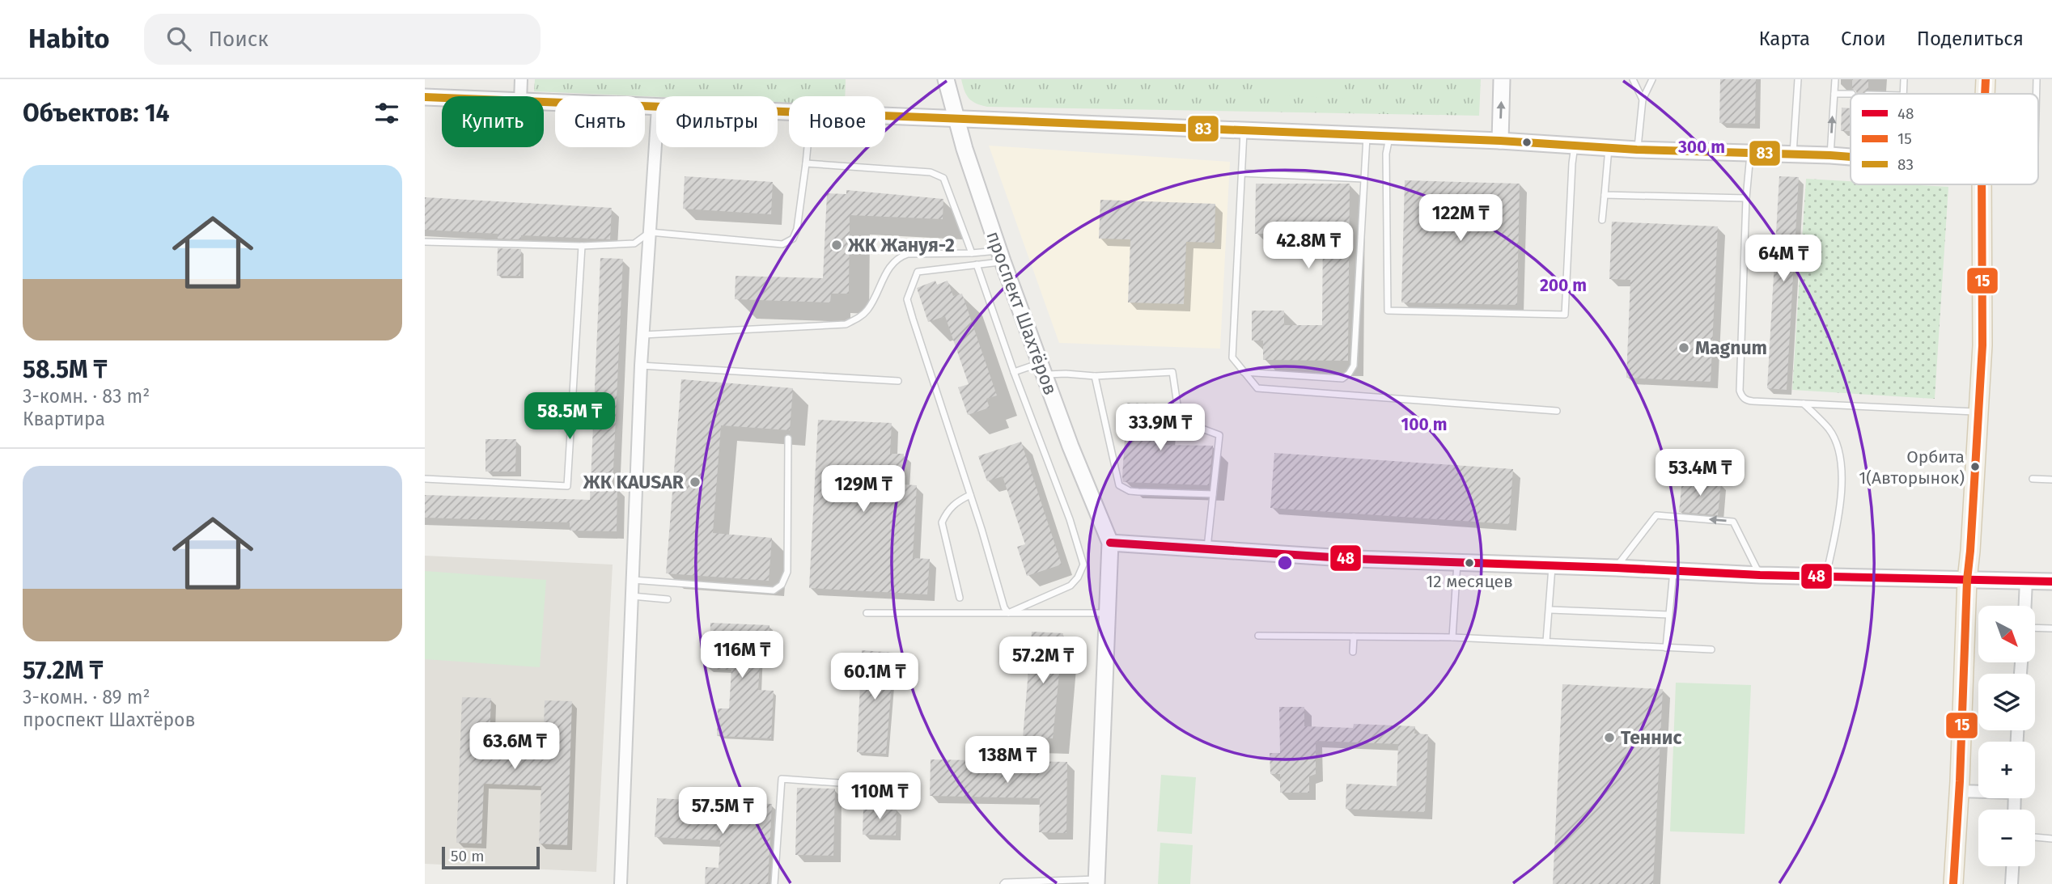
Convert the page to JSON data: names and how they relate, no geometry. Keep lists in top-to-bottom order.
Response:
{
  "streets": {
    "main road": ["проспект Шахтёров"]
  },
  "places": [
    "ЖК Жануя-2",
    "Magnum",
    "Орбита 1(Авторынок)",
    "ЖК KAUSAR",
    "12 месяцев",
    "Теннис"
  ],
  "lines": ["transit line 15", "transit line 83", "transit line 48"],
  "legend": ["48", "15", "83"],
  "scale_bar": "50 m",
  "north": "bottom right",
  "page": {
    "header": "Habito",
    "search": "Поиск",
    "nav": ["Карта", "Слои", "Поделиться"],
    "heading": "Объектов: 14",
    "chip": [
      "Купить",
      "Снять",
      "Фильтры",
      "Новое"
    ],
    "list": [
      {
        "name": "58.5M ₸",
        "note": "3-комн. · 83 m² · Квартира"
      },
      {
        "name": "57.2M ₸",
        "note": "3-комн. · 89 m² · проспект Шахтёров"
      }
    ],
    "price": [
      "122M ₸",
      "42.8M ₸",
      "64M ₸",
      "58.5M ₸",
      "33.9M ₸",
      "53.4M ₸",
      "129M ₸",
      "116M ₸",
      "57.2M ₸",
      "60.1M ₸",
      "63.6M ₸",
      "138M ₸",
      "110M ₸",
      "57.5M ₸"
    ],
    "map_buttons": ["+", "−"],
    "scale": "50 m"
  },
  "rings": ["300 m", "200 m", "100 m"]
}
